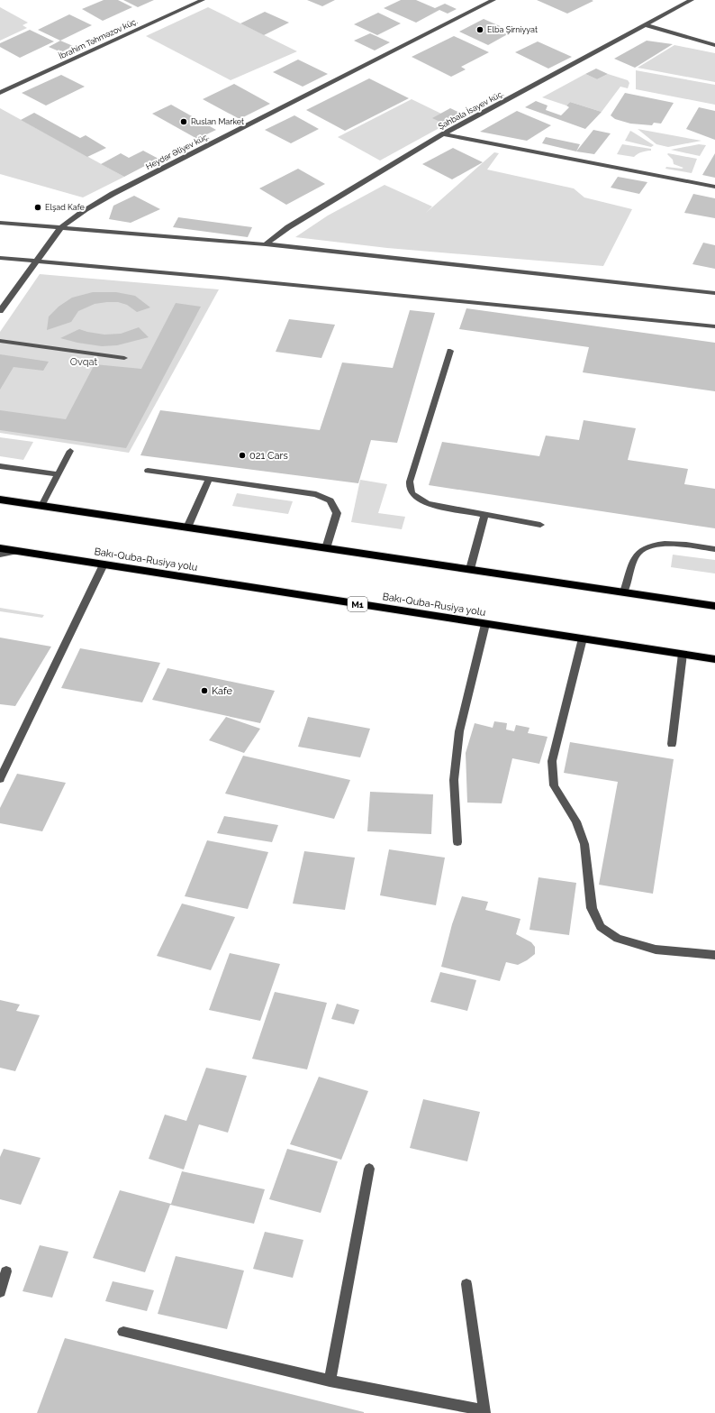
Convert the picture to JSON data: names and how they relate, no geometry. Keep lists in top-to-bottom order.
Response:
{
  "streets": {
    "highway": ["Bakı-Quba-Rusiya yolu", "M1"],
    "street": ["İbrahim Təhməzov küç.", "Şahbala İsayev küç.", "Heydər Əliyev küç."]
  },
  "parks": ["Ovqat"],
  "places": [
    "Elba Şirniyyat",
    "Ruslan Market",
    "Elşad Kafe",
    "021 Cars",
    "Kafe"
  ]
}
